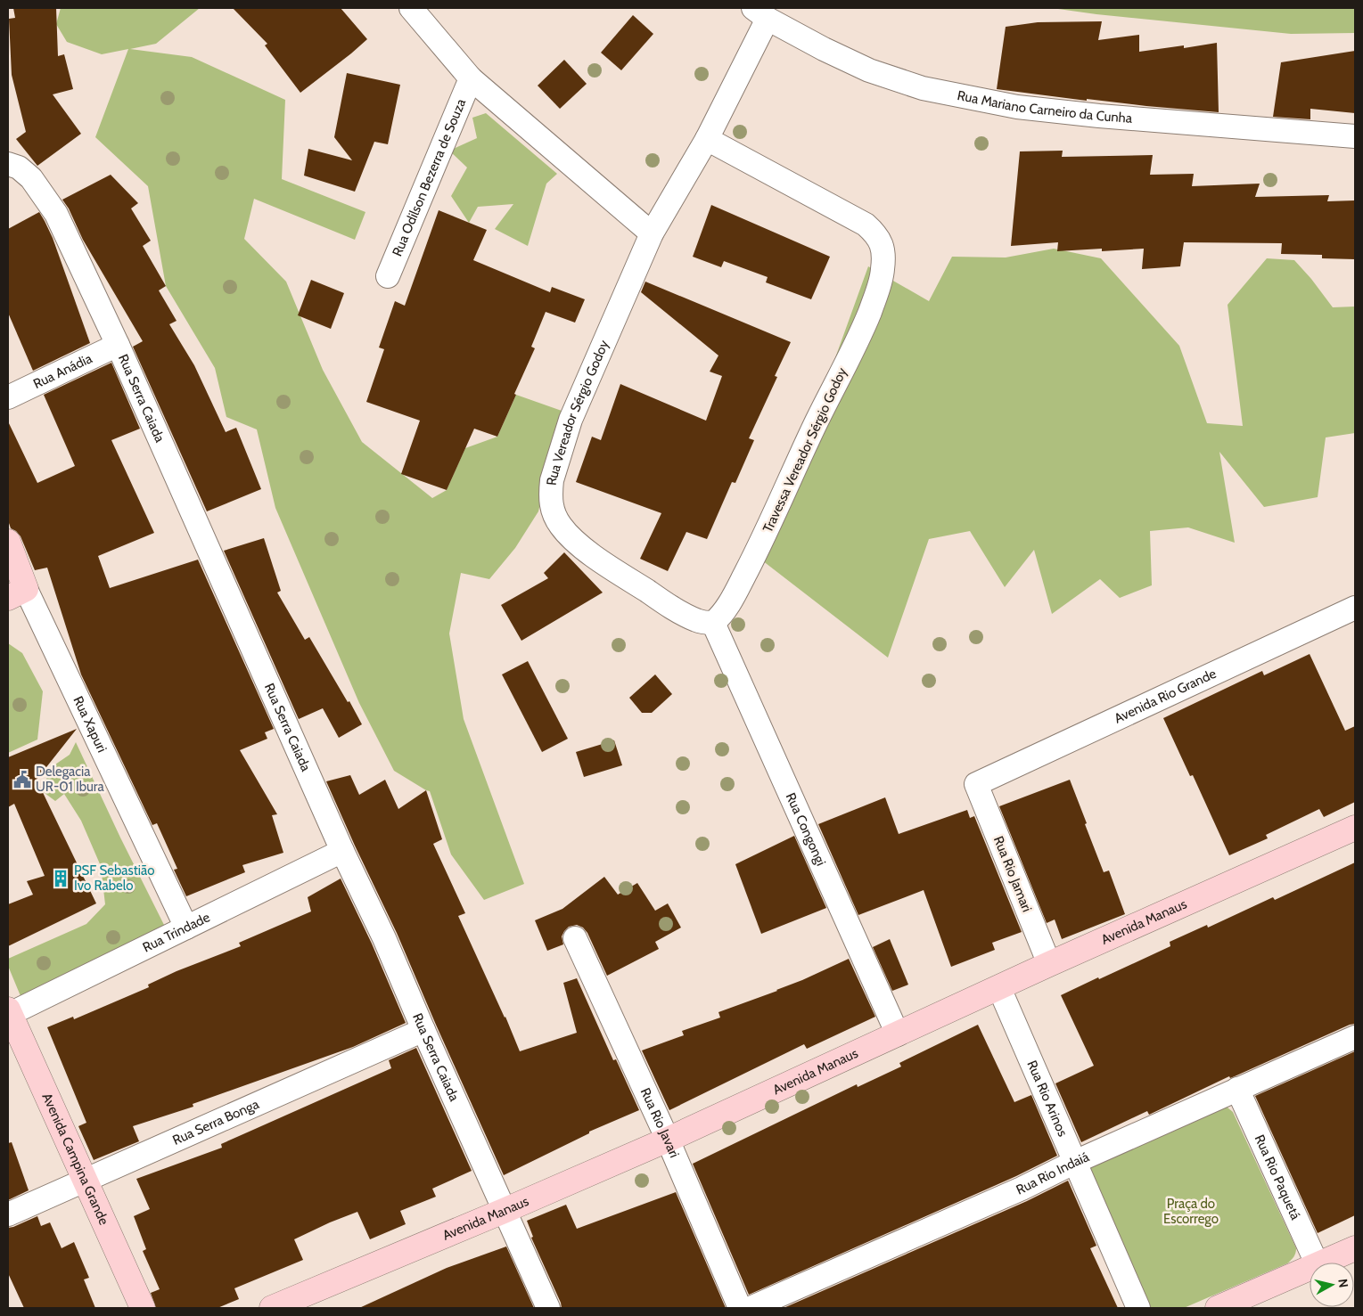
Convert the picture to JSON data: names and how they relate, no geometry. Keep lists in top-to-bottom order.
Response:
{
  "streets": {
    "main road": ["Rua Xapuri", "Avenida Manaus", "Avenida Campina Grande"],
    "street": [
      "Rua Mariano Carneiro da Cunha",
      "Rua Odilson Bezerra de Souza",
      "Rua Anádia",
      "Rua Serra Caiada",
      "Rua Vereador Sérgio Godoy",
      "Travessa Vereador Sérgio Godoy",
      "Avenida Rio Grande",
      "Rua Congongi",
      "Rua Rio Jamari",
      "Rua Trindade",
      "Rua Rio Arinos",
      "Rua Serra Bonga",
      "Rua Rio Javari",
      "Rua Rio Indaiá",
      "Rua Rio Paquetá"
    ]
  },
  "crossings": [
    ["Rua Mariano Carneiro da Cunha", "Rua Vereador Sérgio Godoy"],
    ["Rua Anádia", "Rua Serra Caiada"],
    ["Rua Serra Caiada", "Avenida Manaus"],
    ["Rua Serra Caiada", "Rua Trindade"],
    ["Rua Serra Caiada", "Rua Serra Bonga"],
    ["Rua Vereador Sérgio Godoy", "Travessa Vereador Sérgio Godoy"],
    ["Rua Vereador Sérgio Godoy", "Rua Congongi"],
    ["Travessa Vereador Sérgio Godoy", "Rua Congongi"],
    ["Avenida Rio Grande", "Rua Rio Jamari"],
    ["Rua Xapuri", "Rua Trindade"],
    ["Rua Congongi", "Avenida Manaus"],
    ["Rua Rio Jamari", "Avenida Manaus"],
    ["Avenida Manaus", "Rua Rio Arinos"],
    ["Avenida Manaus", "Rua Rio Javari"],
    ["Rua Trindade", "Avenida Campina Grande"],
    ["Rua Rio Arinos", "Rua Rio Indaiá"],
    ["Rua Serra Bonga", "Avenida Campina Grande"],
    ["Rua Rio Indaiá", "Rua Rio Paquetá"]
  ],
  "parks": ["Praça do Escorrego"],
  "places": {
    "public building": ["Delegacia UR-01 Ibura"],
    "building": ["PSF Sebastião Ivo Rabelo"]
  },
  "north": "right"
}
